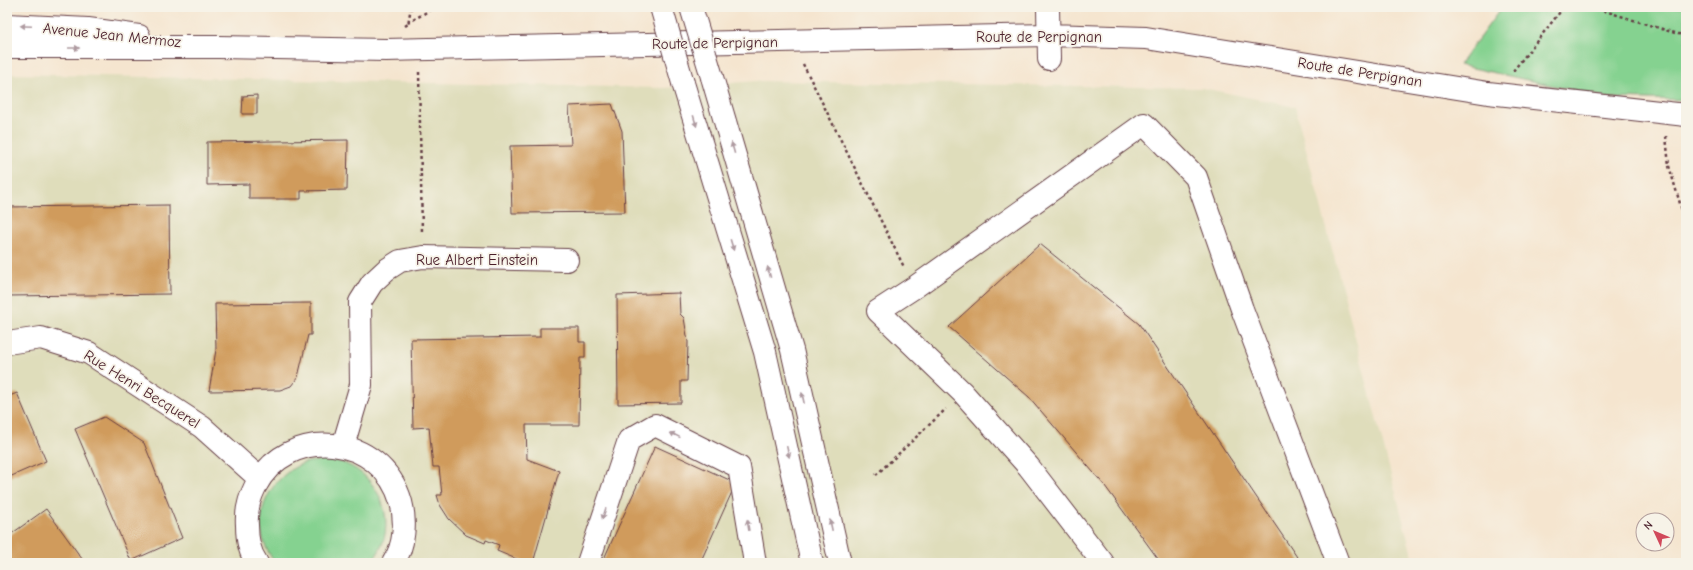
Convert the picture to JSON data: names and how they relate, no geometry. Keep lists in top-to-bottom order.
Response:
{
  "streets": {
    "street": [
      "Avenue Jean Mermoz",
      "Route de Perpignan",
      "Rue Albert Einstein",
      "Rue Henri Becquerel"
    ]
  },
  "crossings": [
    ["Avenue Jean Mermoz", "Route de Perpignan"]
  ],
  "north": "top left"
}
